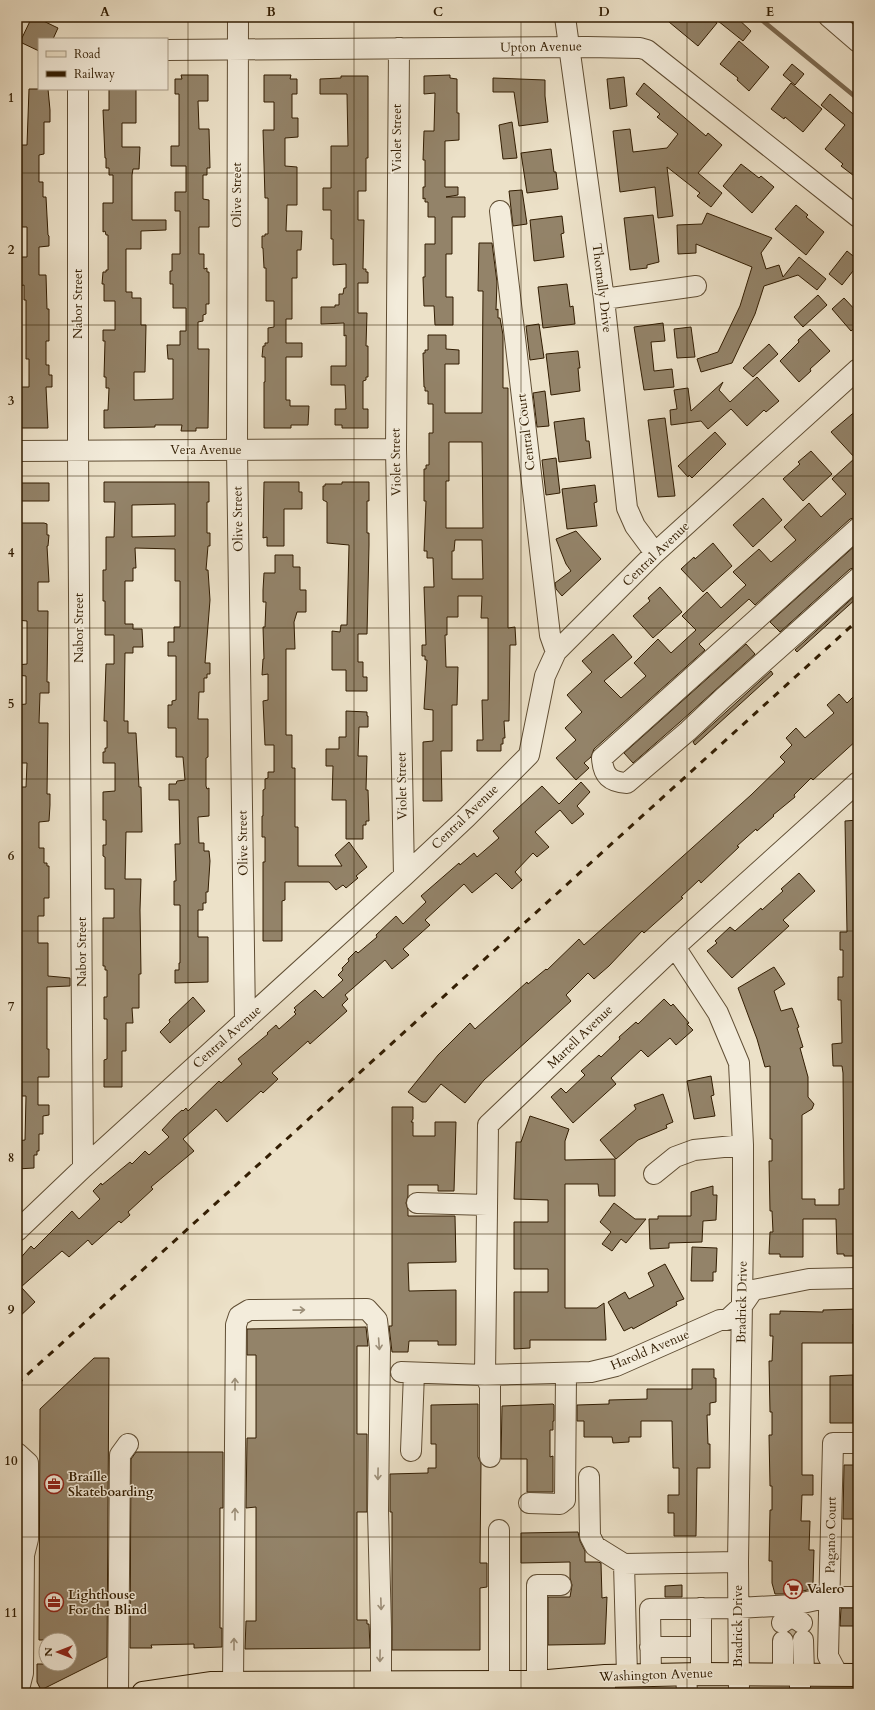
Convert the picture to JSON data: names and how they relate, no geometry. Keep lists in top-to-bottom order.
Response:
{
  "streets": {
    "main road": ["Washington Avenue"],
    "street": [
      "Upton Avenue",
      "Violet Street",
      "Olive Street",
      "Thornally Drive",
      "Nabor Street",
      "Central Court",
      "Vera Avenue",
      "Central Avenue",
      "Martell Avenue",
      "Bradrick Drive",
      "Harold Avenue",
      "Pagano Court"
    ]
  },
  "crossings": [
    ["Upton Avenue", "Violet Street"],
    ["Upton Avenue", "Olive Street"],
    ["Upton Avenue", "Thornally Drive"],
    ["Violet Street", "Vera Avenue"],
    ["Violet Street", "Central Avenue"],
    ["Olive Street", "Vera Avenue"],
    ["Olive Street", "Central Avenue"],
    ["Thornally Drive", "Central Avenue"],
    ["Nabor Street", "Vera Avenue"],
    ["Nabor Street", "Central Avenue"],
    ["Central Court", "Central Avenue"],
    ["Martell Avenue", "Bradrick Drive"],
    ["Martell Avenue", "Harold Avenue"],
    ["Bradrick Drive", "Harold Avenue"],
    ["Bradrick Drive", "Washington Avenue"],
    ["Pagano Court", "Washington Avenue"]
  ],
  "places": {
    "office": ["Braille Skateboarding", "Lighthouse For the Blind"],
    "supermarket": ["Valero"]
  },
  "legend": ["Road", "Railway"],
  "north": "left",
  "grid": {
    "columns": [
      "A",
      "B",
      "C",
      "D",
      "E"
    ],
    "rows": [
      "1",
      "2",
      "3",
      "4",
      "5",
      "6",
      "7",
      "8",
      "9",
      "10",
      "11"
    ]
  }
}
